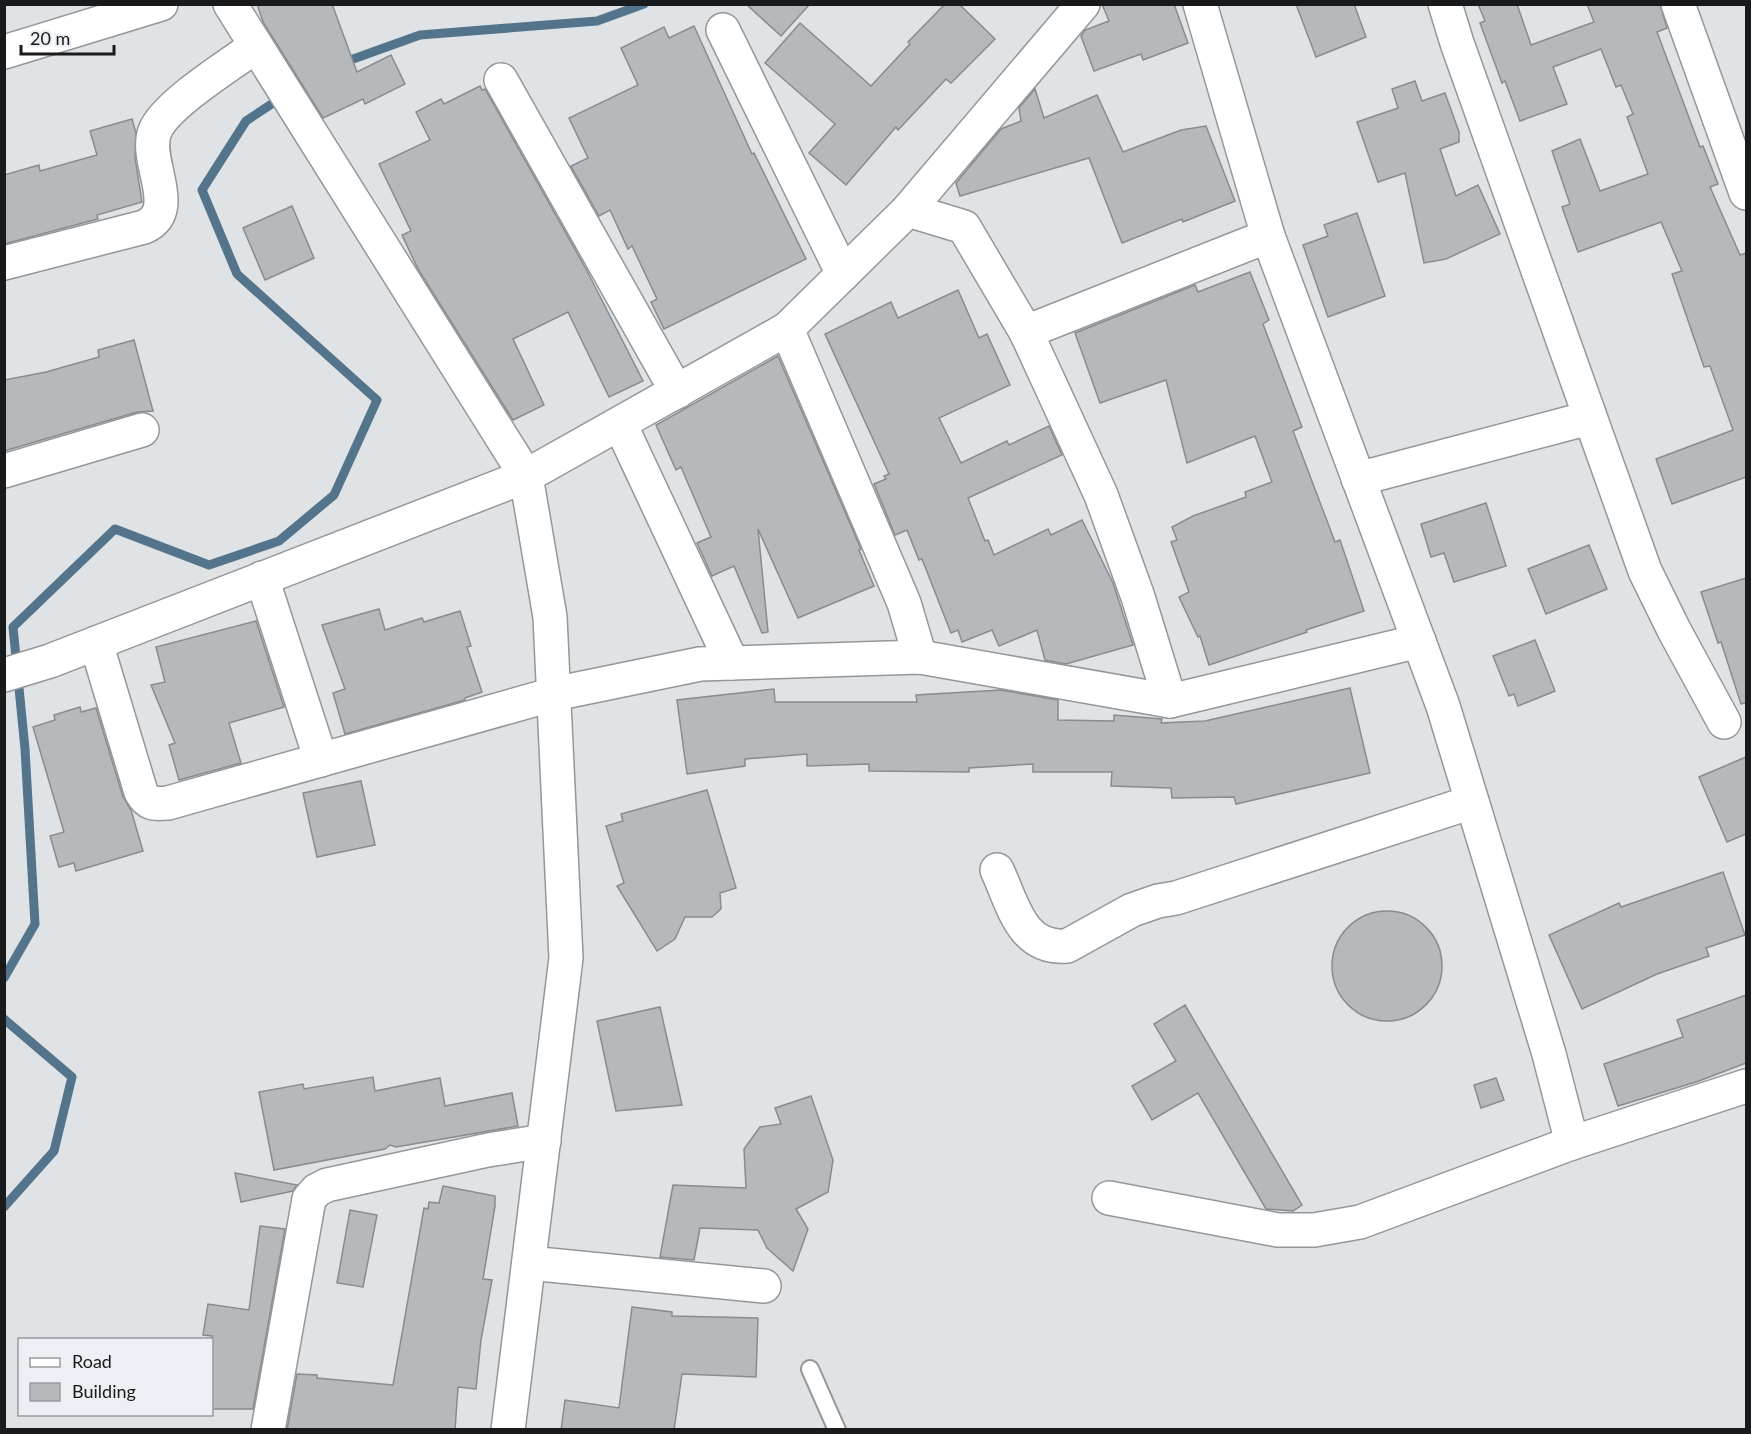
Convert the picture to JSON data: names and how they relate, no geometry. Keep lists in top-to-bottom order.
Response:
{
  "legend": ["Road", "Building"],
  "scale_bar": "20 m"
}
